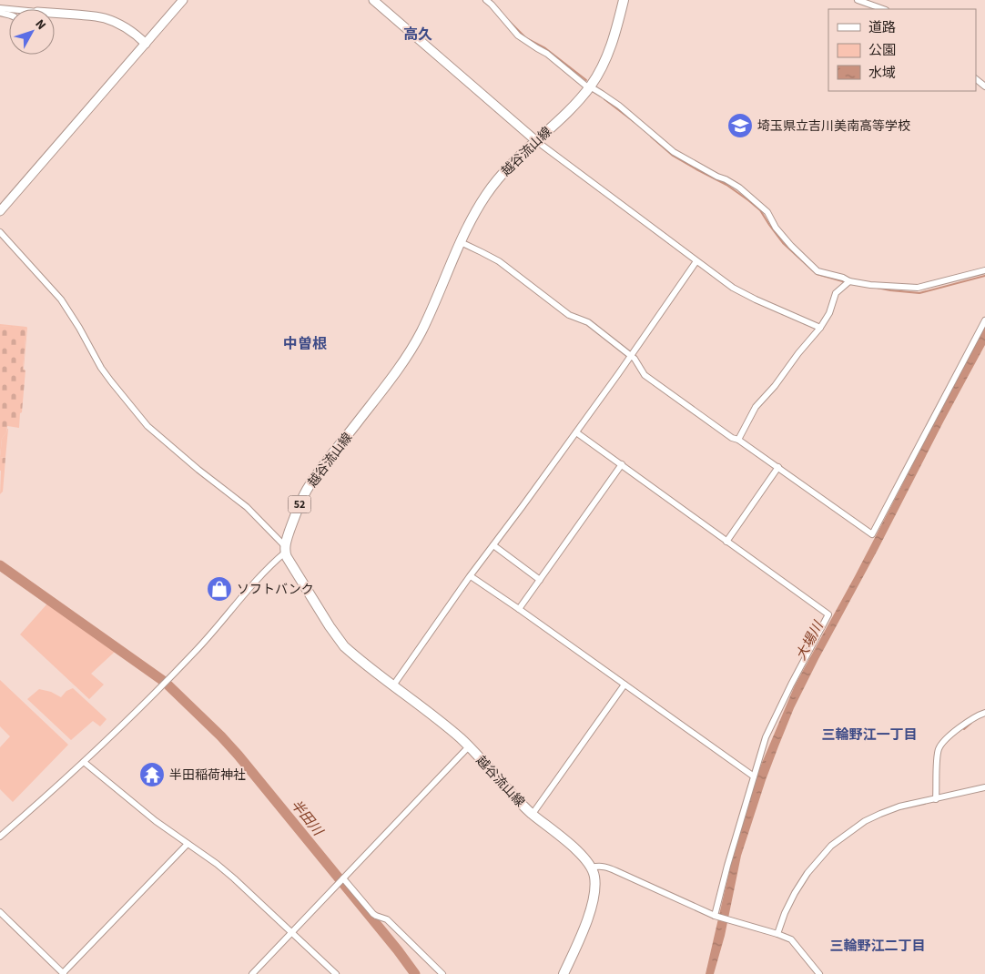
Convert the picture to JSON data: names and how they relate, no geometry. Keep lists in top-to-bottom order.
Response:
{
  "streets": {
    "main road": ["越谷流山線", "52"]
  },
  "districts": [
    "高久",
    "中曽根",
    "三輪野江一丁目",
    "三輪野江二丁目"
  ],
  "water": ["大場川", "半田川"],
  "places": {
    "school or university": ["埼玉県立吉川美南高等学校"],
    "shop": ["ソフトバンク"],
    "temple": ["半田稲荷神社"]
  },
  "legend": ["道路", "公園", "水域"],
  "north": "top right"
}
